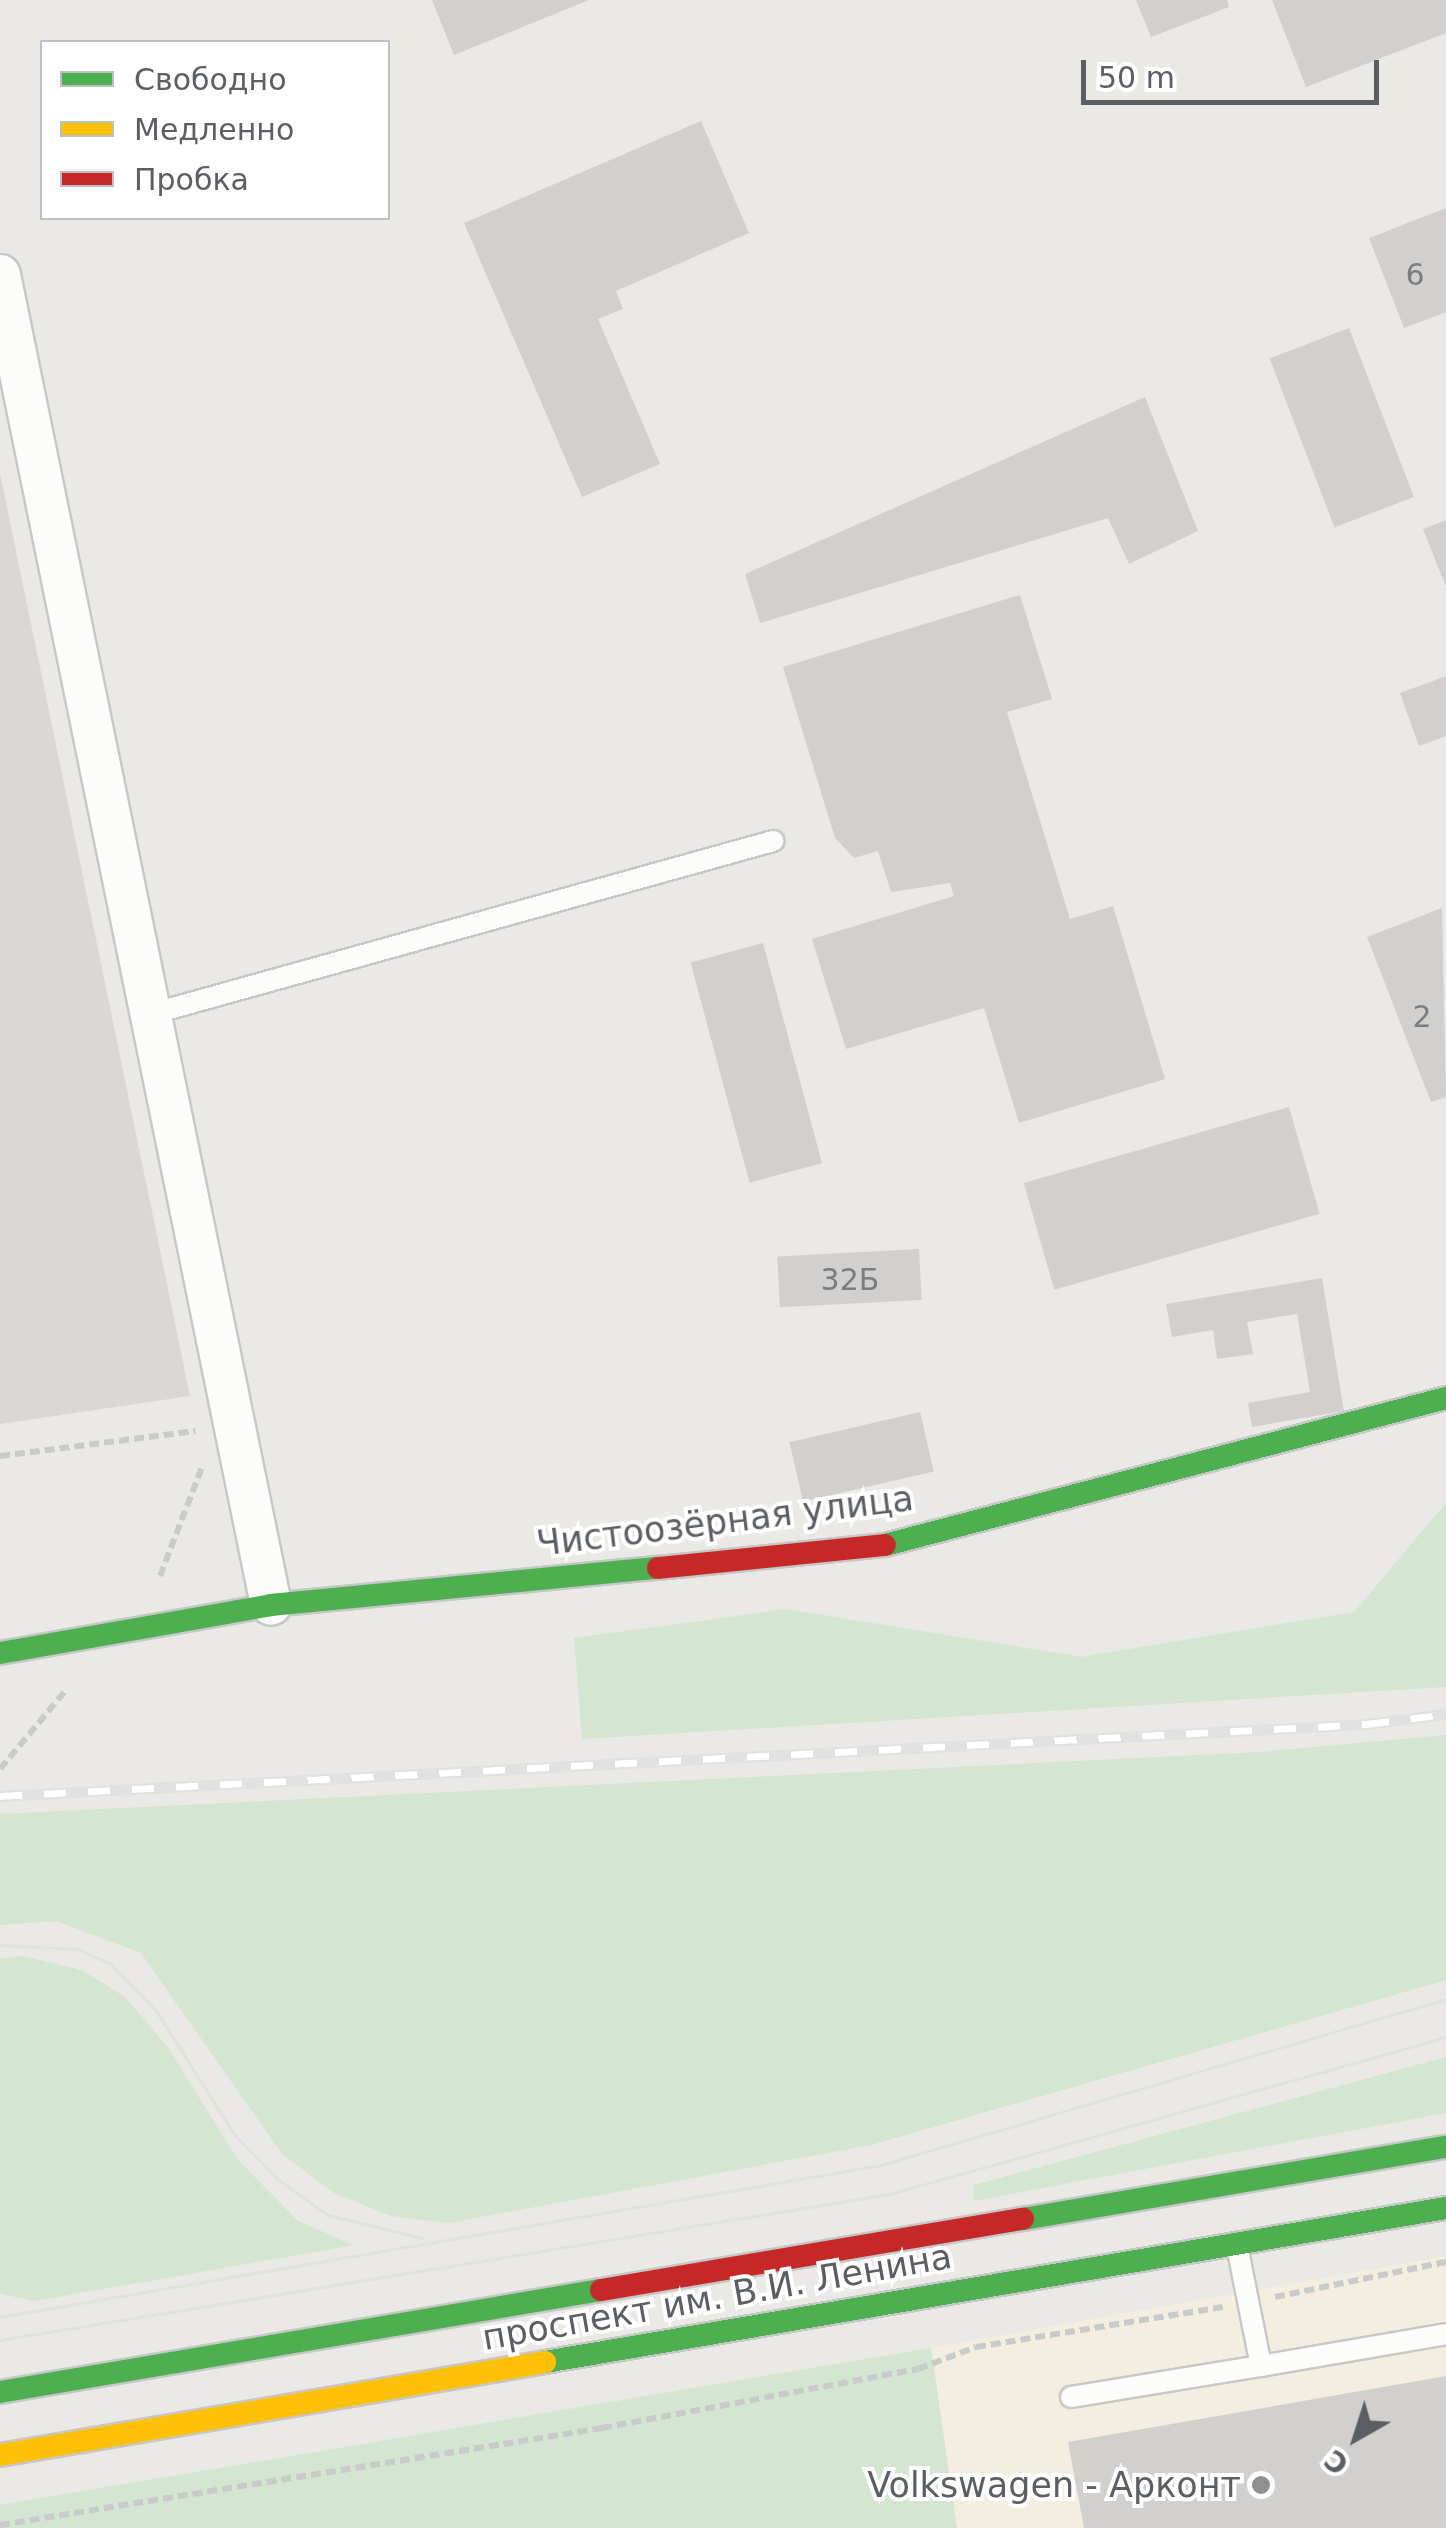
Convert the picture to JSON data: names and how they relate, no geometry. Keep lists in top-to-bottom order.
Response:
{
  "streets": {
    "main road": ["Чистоозёрная улица", "проспект им. В.И. Ленина"]
  },
  "places": ["Volkswagen - Арконт"],
  "house_numbers": ["6", "2", "32Б"],
  "legend": ["Свободно", "Медленно", "Пробка"],
  "scale_bar": "50 m",
  "north": "bottom left"
}
